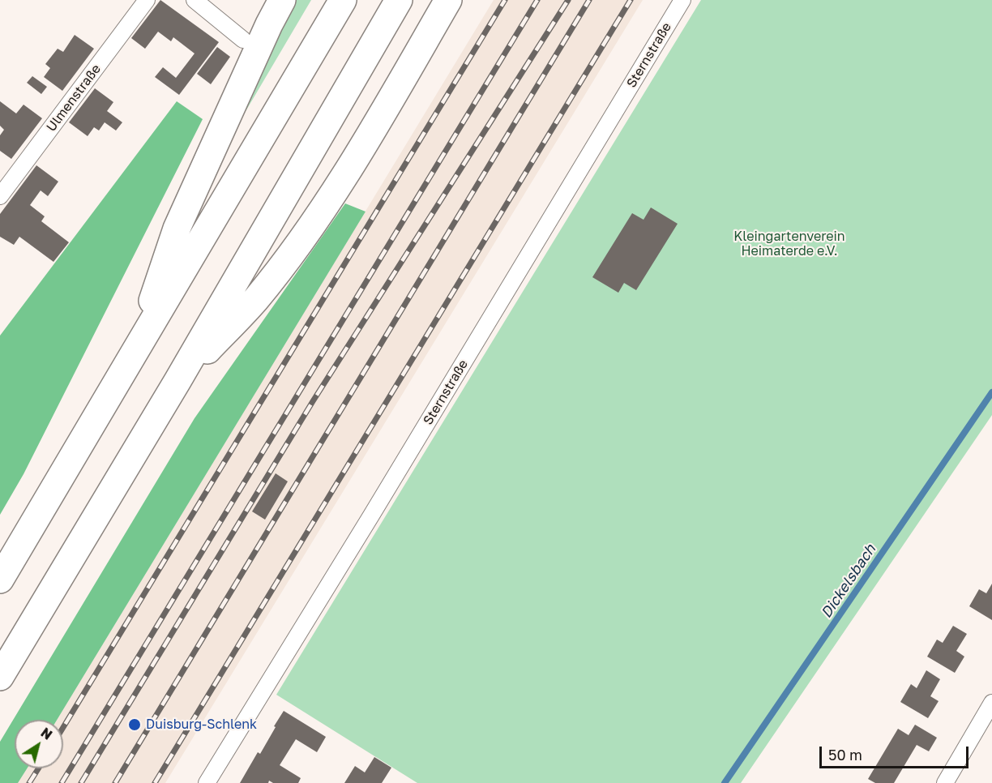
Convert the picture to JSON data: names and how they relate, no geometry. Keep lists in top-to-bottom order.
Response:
{
  "streets": {
    "street": ["Sternstraße", "Ulmenstraße"]
  },
  "water": ["Dickelsbach"],
  "parks": ["Kleingartenverein Heimaterde e.V."],
  "places": ["Duisburg-Schlenk"],
  "scale_bar": "50 m",
  "north": "top right"
}
